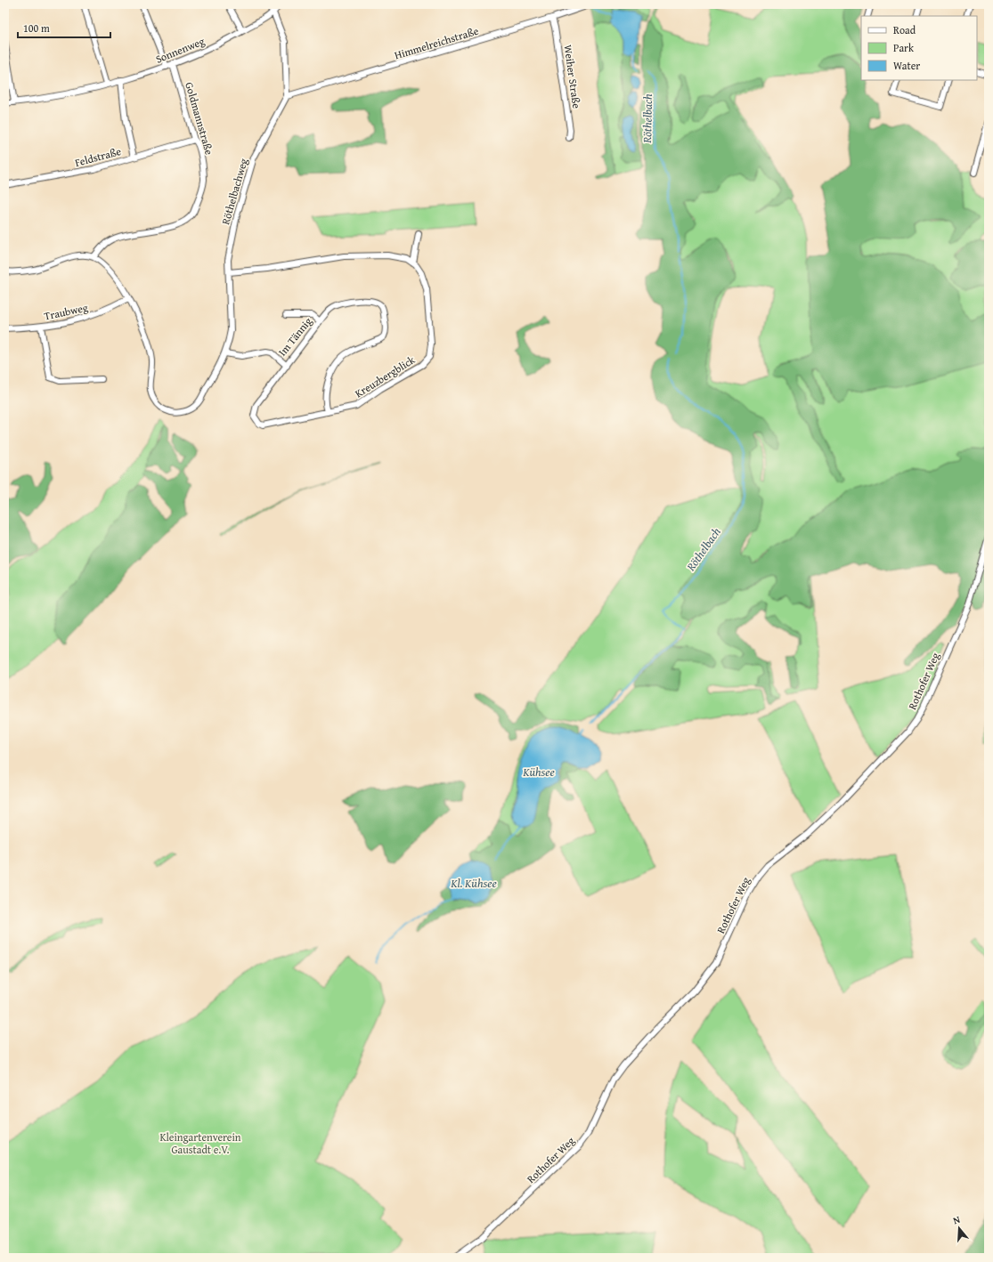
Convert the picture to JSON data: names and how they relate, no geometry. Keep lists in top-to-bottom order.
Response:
{
  "streets": {
    "street": [
      "Himmelreichstraße",
      "Sonnenweg",
      "Weiher Straße",
      "Goldmannstraße",
      "Feldstraße",
      "Röthelbachweg",
      "Traubweg",
      "Im Tännig",
      "Kreuzbergblick",
      "Rothofer Weg"
    ]
  },
  "crossings": [
    ["Himmelreichstraße", "Weiher Straße"],
    ["Himmelreichstraße", "Röthelbachweg"],
    ["Sonnenweg", "Goldmannstraße"],
    ["Goldmannstraße", "Feldstraße"],
    ["Röthelbachweg", "Traubweg"],
    ["Röthelbachweg", "Im Tännig"],
    ["Im Tännig", "Kreuzbergblick"]
  ],
  "water": ["Röthelbach", "Kühsee", "Kl. Kühsee"],
  "parks": ["Kleingartenverein Gaustadt e.V."],
  "legend": ["Road", "Park", "Water"],
  "scale_bar": "100 m",
  "north": "top"
}
